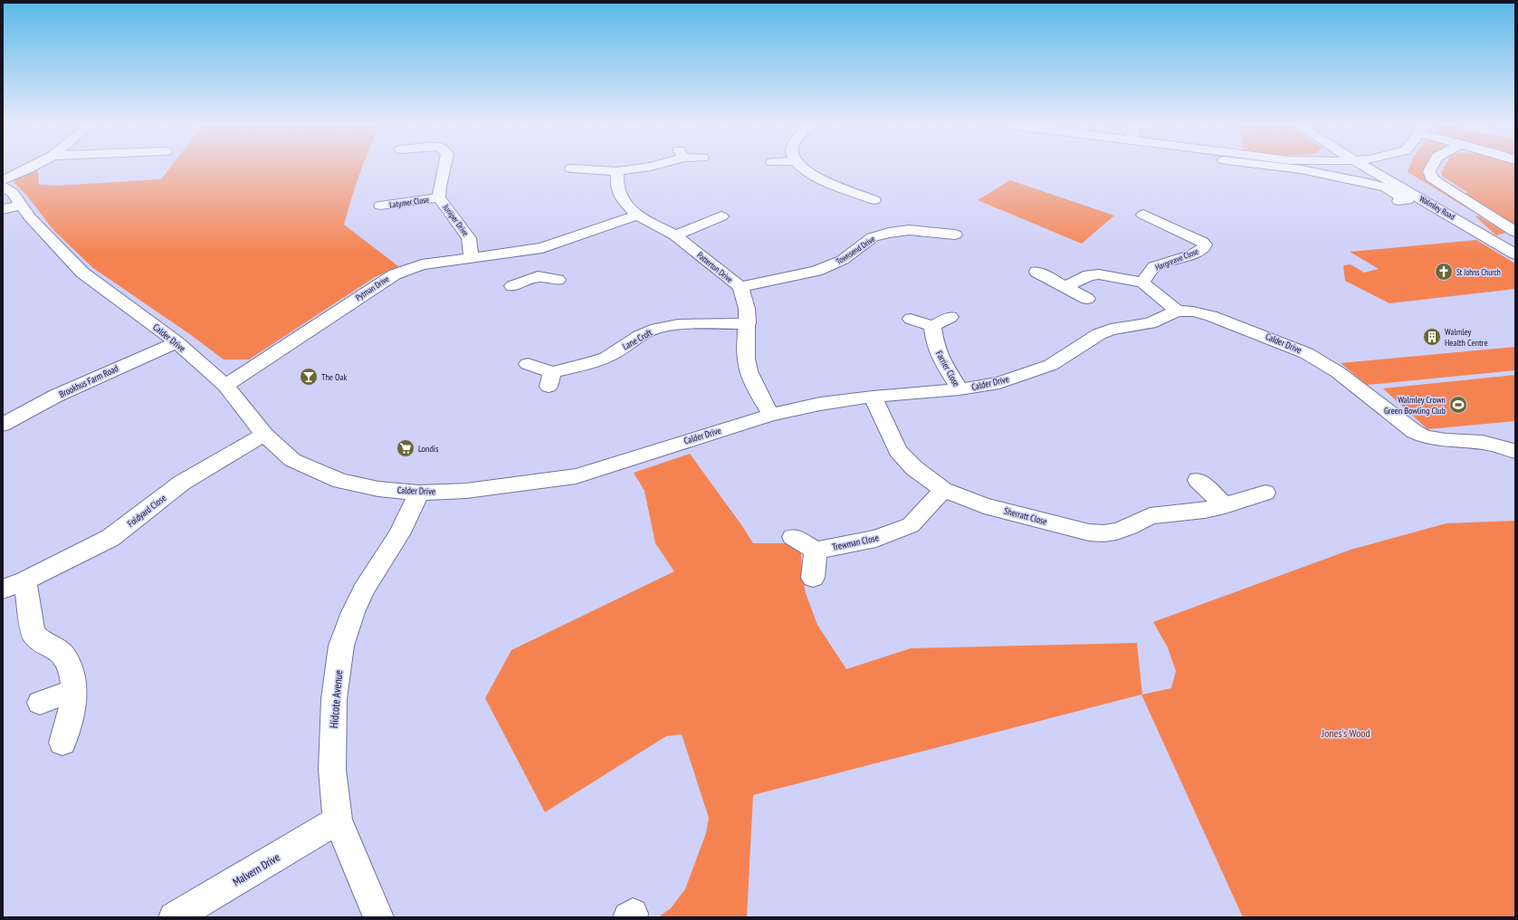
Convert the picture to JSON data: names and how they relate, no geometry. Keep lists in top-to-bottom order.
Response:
{
  "streets": {
    "street": [
      "Latymer Close",
      "Walmley Road",
      "Juniper Drive",
      "Townsend Drive",
      "Hargreave Close",
      "Patterton Drive",
      "Pytman Drive",
      "Calder Drive",
      "Lane Croft",
      "Farrier Close",
      "Brookhus Farm Road",
      "Foldyard Close",
      "Sherratt Close",
      "Trewman Close",
      "Hidcote Avenue",
      "Malvern Drive"
    ]
  },
  "crossings": [
    ["Latymer Close", "Juniper Drive"],
    ["Juniper Drive", "Pytman Drive"],
    ["Townsend Drive", "Patterton Drive"],
    ["Patterton Drive", "Pytman Drive"],
    ["Patterton Drive", "Calder Drive"],
    ["Patterton Drive", "Lane Croft"],
    ["Pytman Drive", "Calder Drive"],
    ["Calder Drive", "Farrier Close"],
    ["Calder Drive", "Brookhus Farm Road"],
    ["Calder Drive", "Foldyard Close"],
    ["Calder Drive", "Sherratt Close"],
    ["Calder Drive", "Hidcote Avenue"],
    ["Sherratt Close", "Trewman Close"],
    ["Hidcote Avenue", "Malvern Drive"]
  ],
  "parks": ["Jones's Wood"],
  "places": {
    "church": ["St Johns Church"],
    "building": ["Walmley Health Centre"],
    "bar": ["The Oak"],
    "sports": ["Walmley Crown Green Bowling Club"],
    "supermarket": ["Londis"]
  }
}
